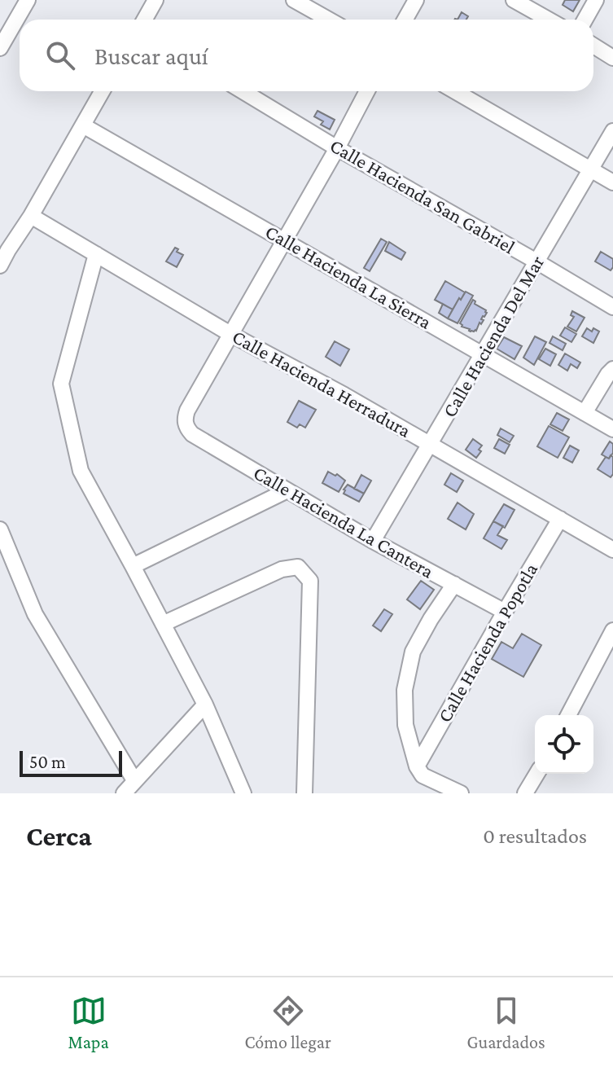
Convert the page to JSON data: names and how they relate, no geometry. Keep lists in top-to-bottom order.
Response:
{
  "streets": {
    "street": [
      "Calle Hacienda San Gabriel",
      "Calle Hacienda La Sierra",
      "Calle Hacienda Del Mar",
      "Calle Hacienda Herradura",
      "Calle Hacienda La Cantera",
      "Calle Hacienda Popotla"
    ]
  },
  "crossings": [
    ["Calle Hacienda San Gabriel", "Calle Hacienda Del Mar"],
    ["Calle Hacienda La Sierra", "Calle Hacienda Del Mar"],
    ["Calle Hacienda Del Mar", "Calle Hacienda Herradura"],
    ["Calle Hacienda Del Mar", "Calle Hacienda La Cantera"],
    ["Calle Hacienda Herradura", "Calle Hacienda La Cantera"],
    ["Calle Hacienda Herradura", "Calle Hacienda Popotla"],
    ["Calle Hacienda La Cantera", "Calle Hacienda Popotla"]
  ],
  "scale_bar": "50 m",
  "page": {
    "search": "Buscar aquí",
    "scale": "50 m",
    "heading": ["Cerca", "0 resultados"],
    "nav": ["Mapa", "Cómo llegar", "Guardados"]
  }
}
